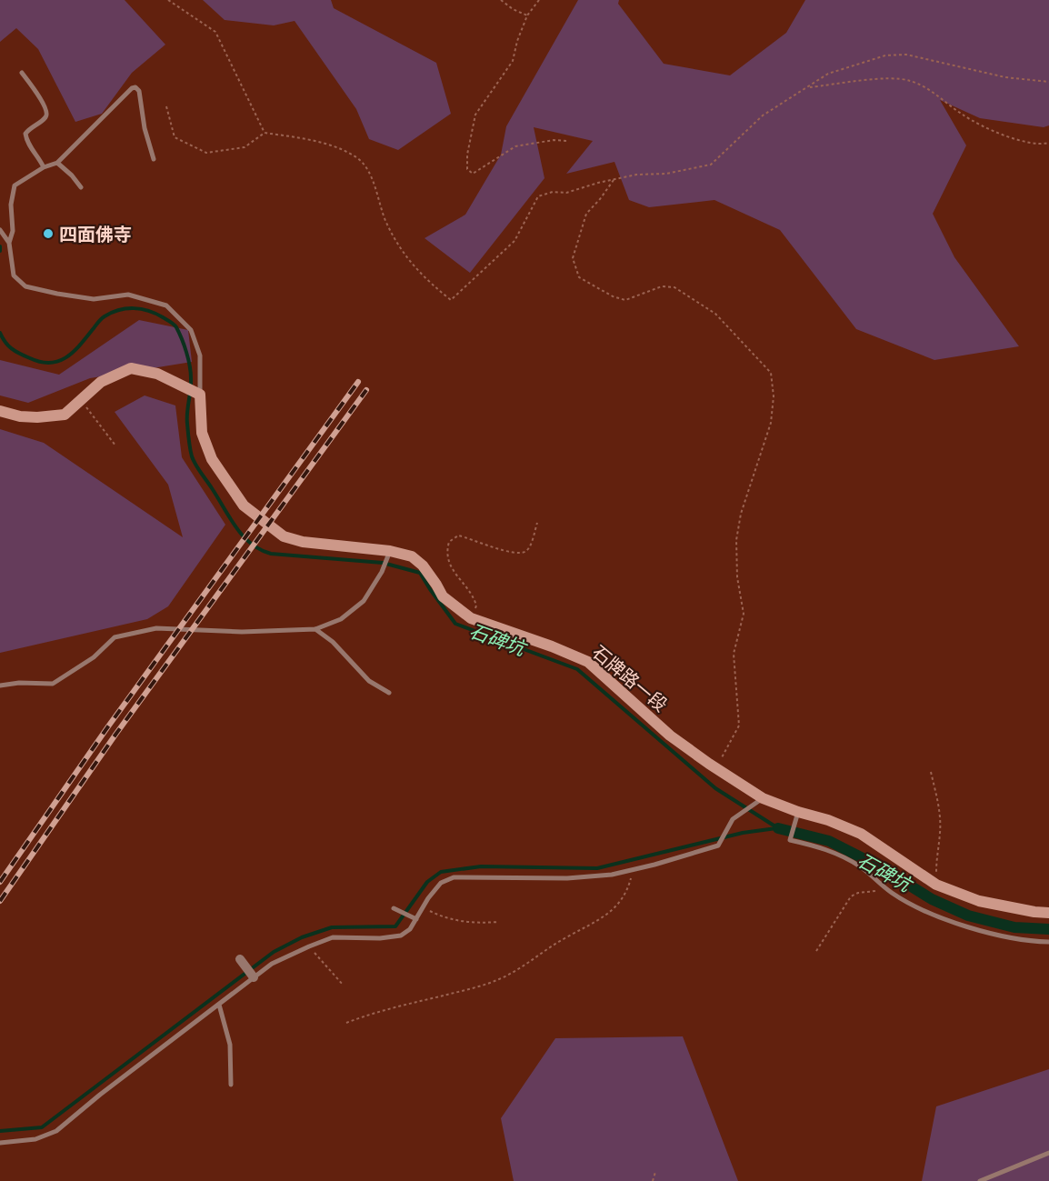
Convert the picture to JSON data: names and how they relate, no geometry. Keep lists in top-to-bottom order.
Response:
{
  "streets": {
    "street": ["石牌路一段"]
  },
  "water": ["石碑坑"],
  "places": ["四面佛寺"]
}
